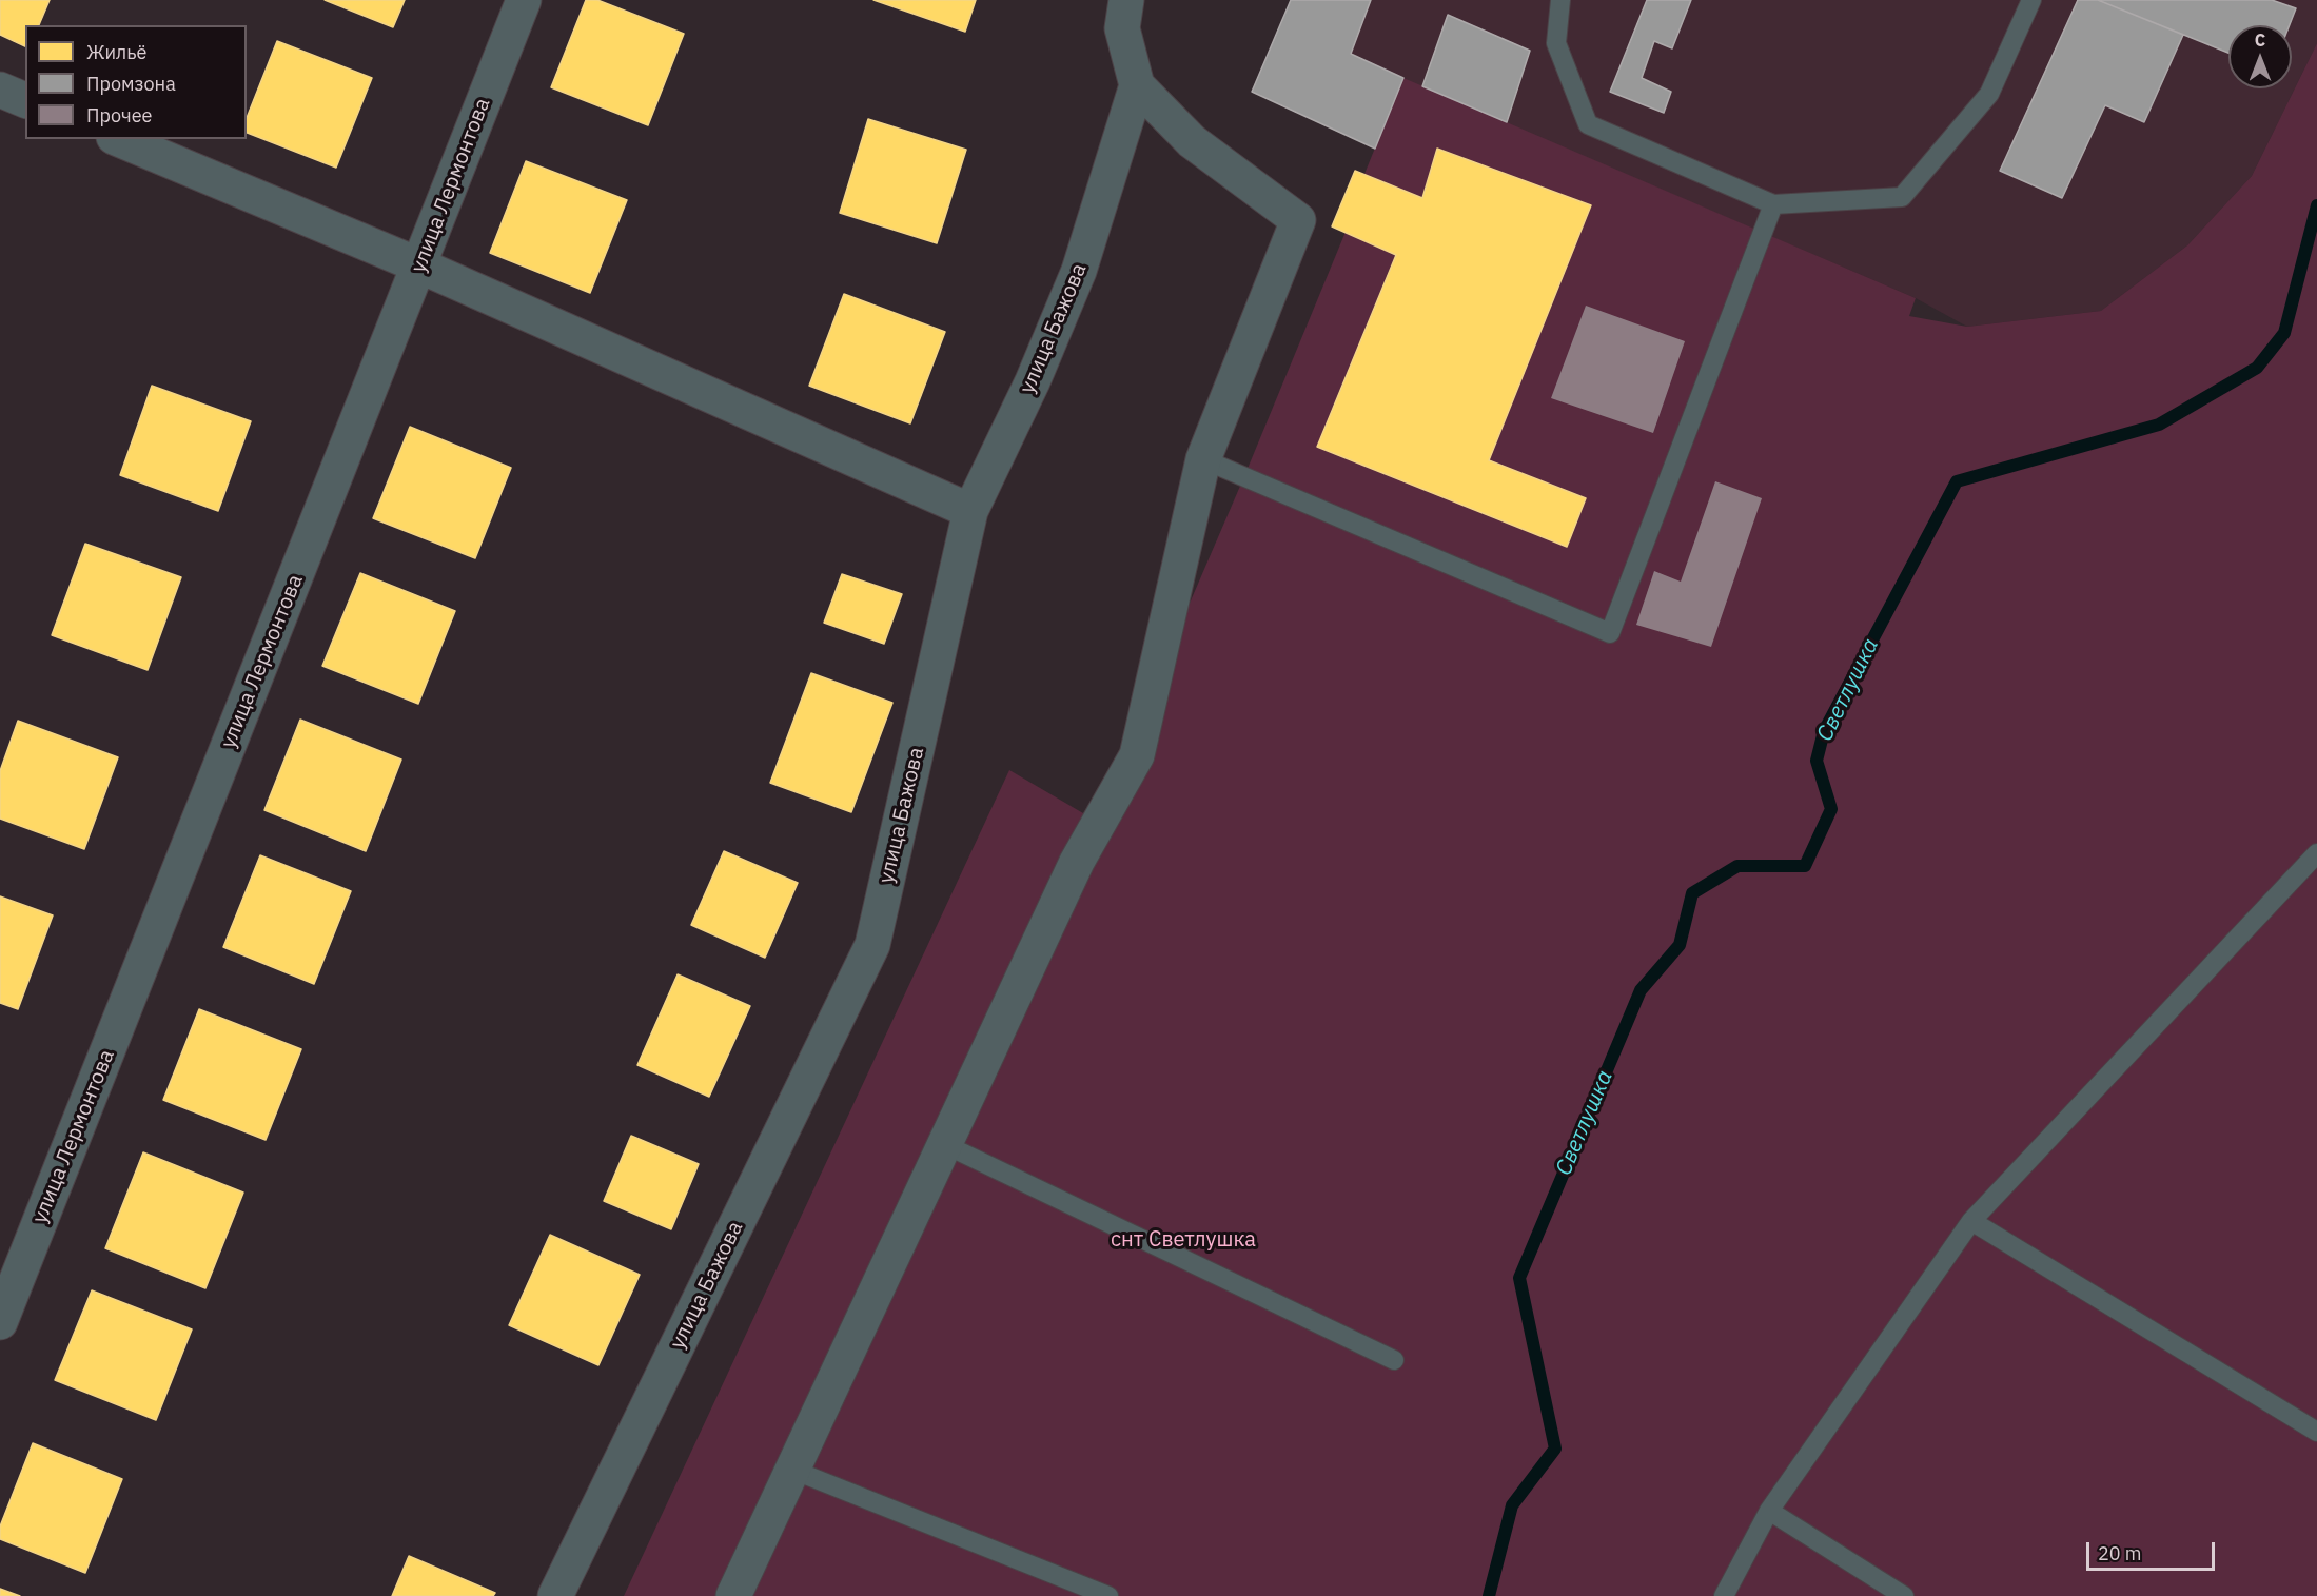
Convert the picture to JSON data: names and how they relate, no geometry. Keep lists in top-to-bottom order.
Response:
{
  "streets": {
    "street": ["улица Лермонтова", "улица Бажова"]
  },
  "water": ["Светлушка"],
  "parks": ["снт Светлушка"],
  "legend": ["Жильё", "Промзона", "Прочее"],
  "scale_bar": "20 m",
  "north": "top"
}
